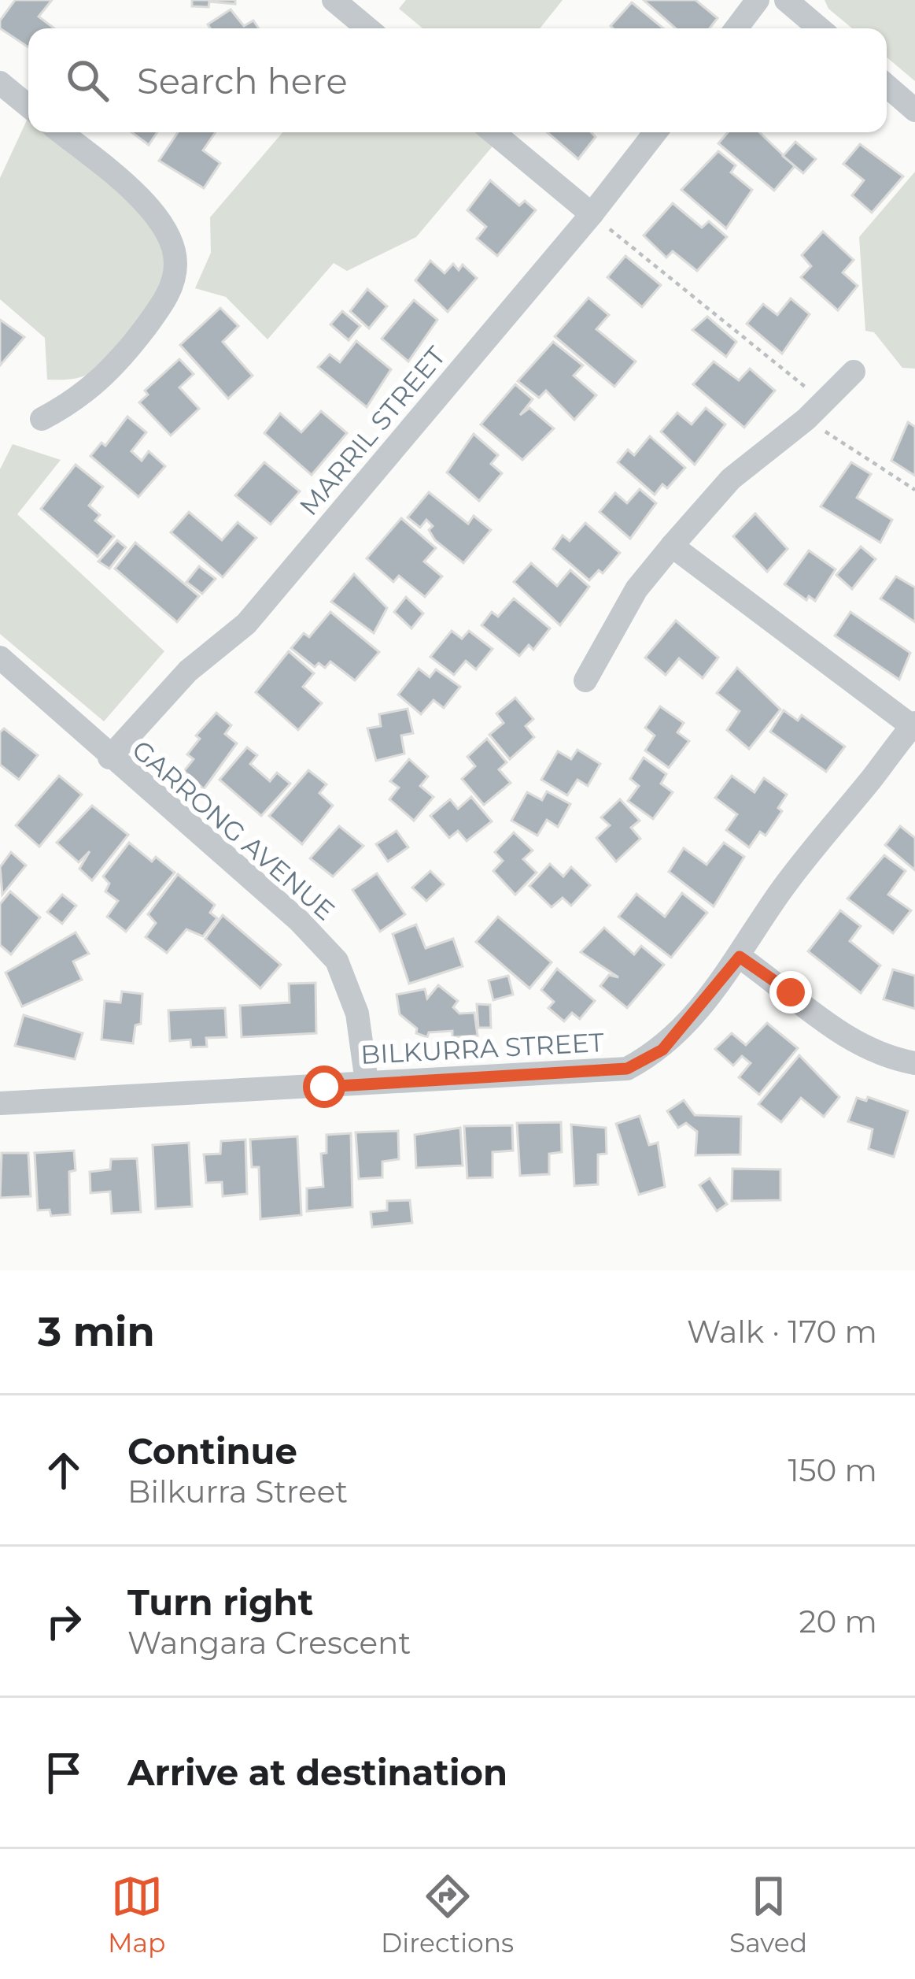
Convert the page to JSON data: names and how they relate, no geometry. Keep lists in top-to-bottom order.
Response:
{
  "streets": {
    "street": ["MARRIL STREET", "GARRONG AVENUE", "BILKURRA STREET"]
  },
  "crossings": [
    ["MARRIL STREET", "GARRONG AVENUE"],
    ["GARRONG AVENUE", "BILKURRA STREET"]
  ],
  "page": {
    "search": "Search here",
    "heading": ["3 min", "Walk · 170 m"],
    "list": [
      ["Continue", "Bilkurra Street", "150 m"],
      ["Turn right", "Wangara Crescent", "20 m"],
      "Arrive at destination"
    ],
    "nav": ["Map", "Directions", "Saved"]
  }
}
